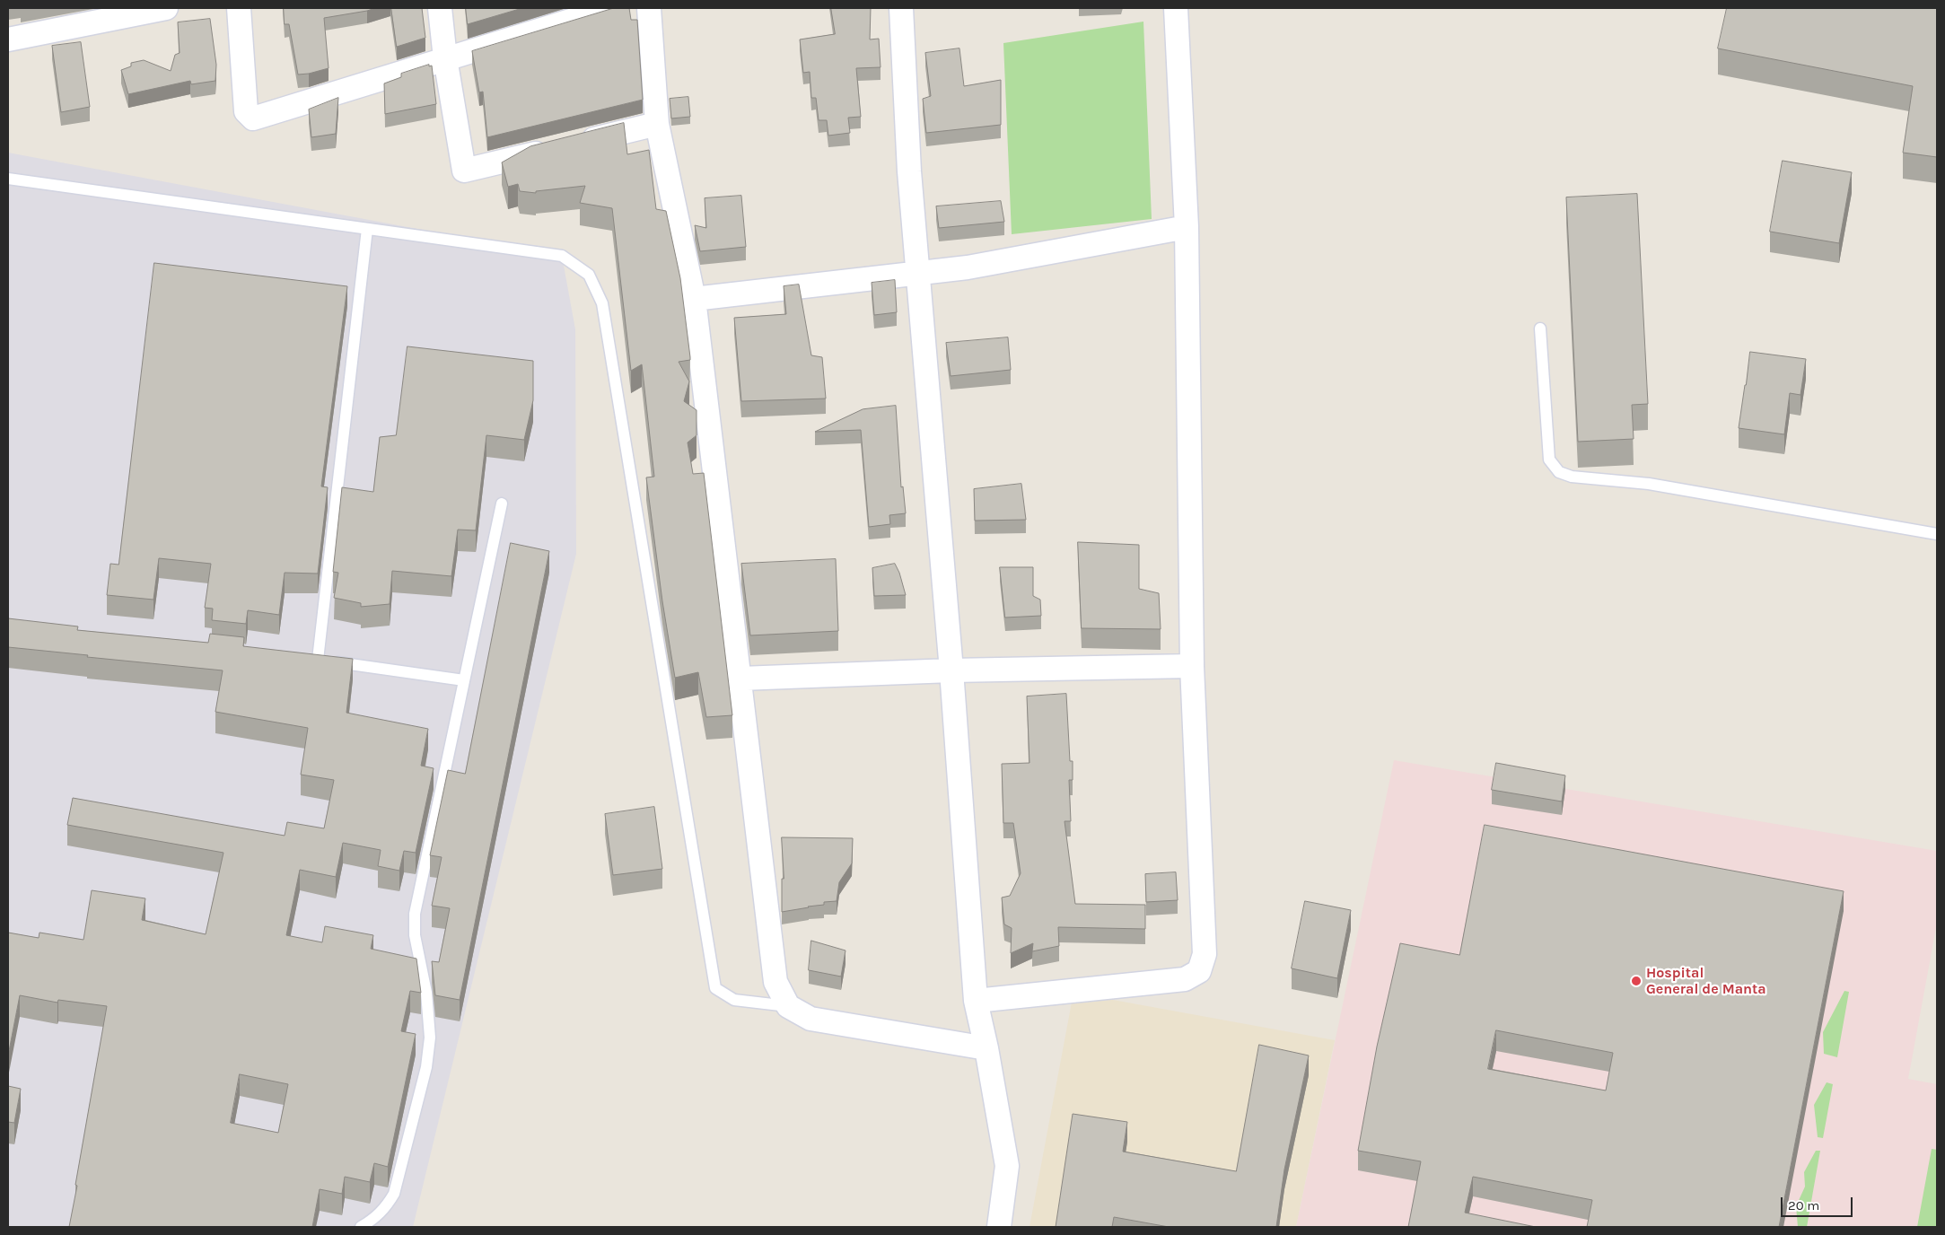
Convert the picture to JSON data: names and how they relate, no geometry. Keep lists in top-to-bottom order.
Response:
{
  "places": ["Hospital General de Manta"],
  "scale_bar": "20 m"
}
